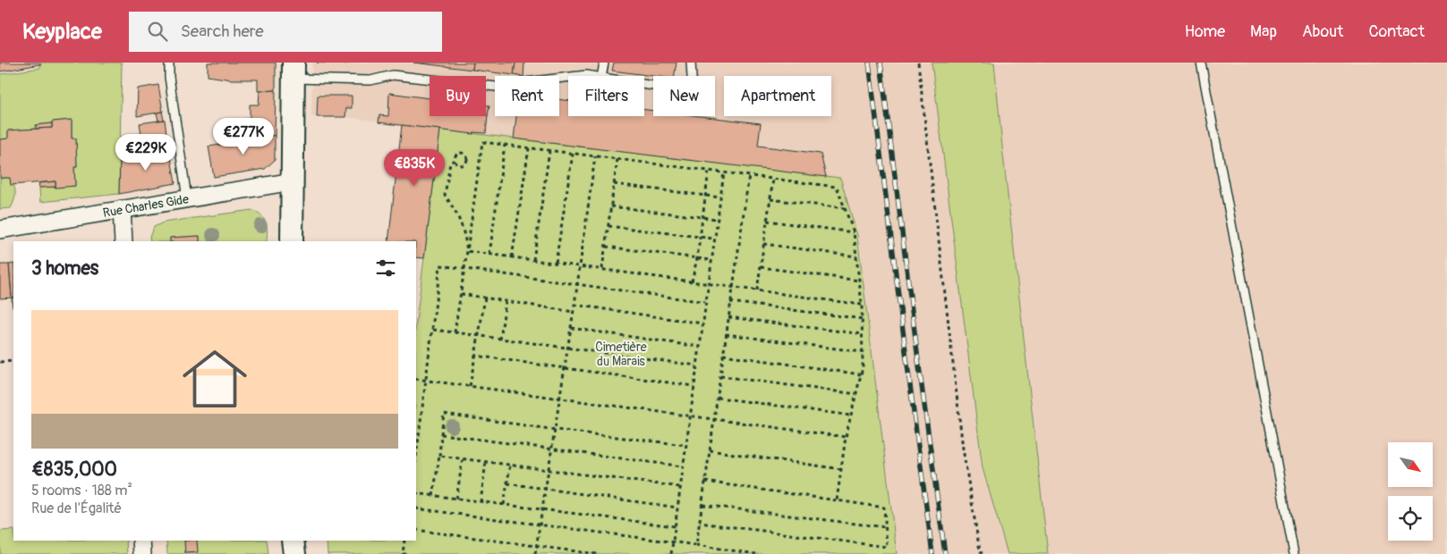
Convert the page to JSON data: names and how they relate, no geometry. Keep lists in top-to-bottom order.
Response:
{
  "streets": {
    "street": ["Rue Charles Gide"]
  },
  "parks": ["Cimetière du Marais"],
  "north": "bottom right",
  "page": {
    "header": "Keyplace",
    "search": "Search here",
    "nav": [
      "Home",
      "Map",
      "About",
      "Contact"
    ],
    "chip": [
      "Buy",
      "Rent",
      "Filters",
      "New",
      "Apartment"
    ],
    "price": ["€277K", "€229K", "€835K"],
    "heading": "3 homes",
    "list": [
      {
        "name": "€835,000",
        "note": "5 rooms · 188 m² · Rue de l'Égalité"
      }
    ]
  }
}
